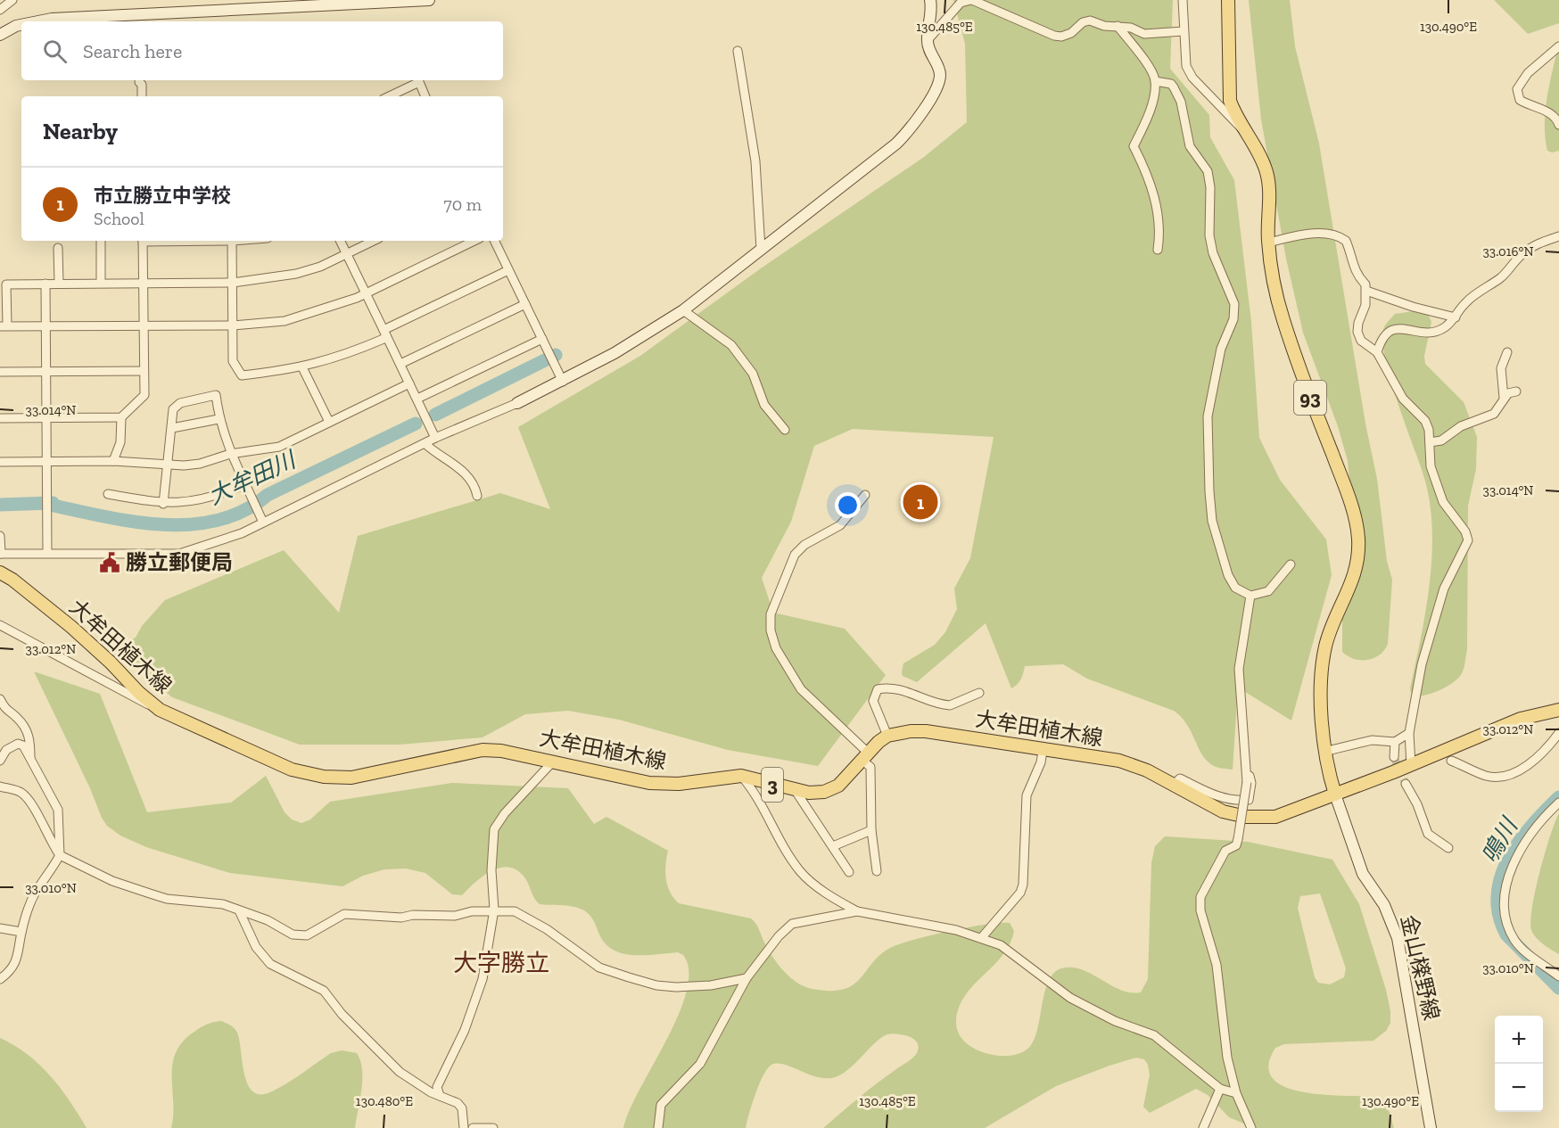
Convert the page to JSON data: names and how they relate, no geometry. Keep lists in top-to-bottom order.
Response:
{
  "streets": {
    "main road": ["93", "大牟田植木線", "3"],
    "street": ["金山檪野線"]
  },
  "crossings": [
    ["93", "大牟田植木線"],
    ["93", "金山檪野線"],
    ["大牟田植木線", "金山檪野線"]
  ],
  "districts": ["大字勝立"],
  "water": ["大牟田川", "鳴川"],
  "places": {
    "public building": ["勝立郵便局"]
  },
  "page": {
    "search": "Search here",
    "heading": "Nearby",
    "list": [
      {
        "mark": "1",
        "name": "市立勝立中学校",
        "note": "School",
        "value": "70 m"
      }
    ],
    "pins": "1",
    "map_buttons": ["+", "−"]
  },
  "coordinates": [
    "130.485°E",
    "130.490°E",
    "33.016°N",
    "33.014°N",
    "33.012°N",
    "33.010°N",
    "130.480°E"
  ]
}
